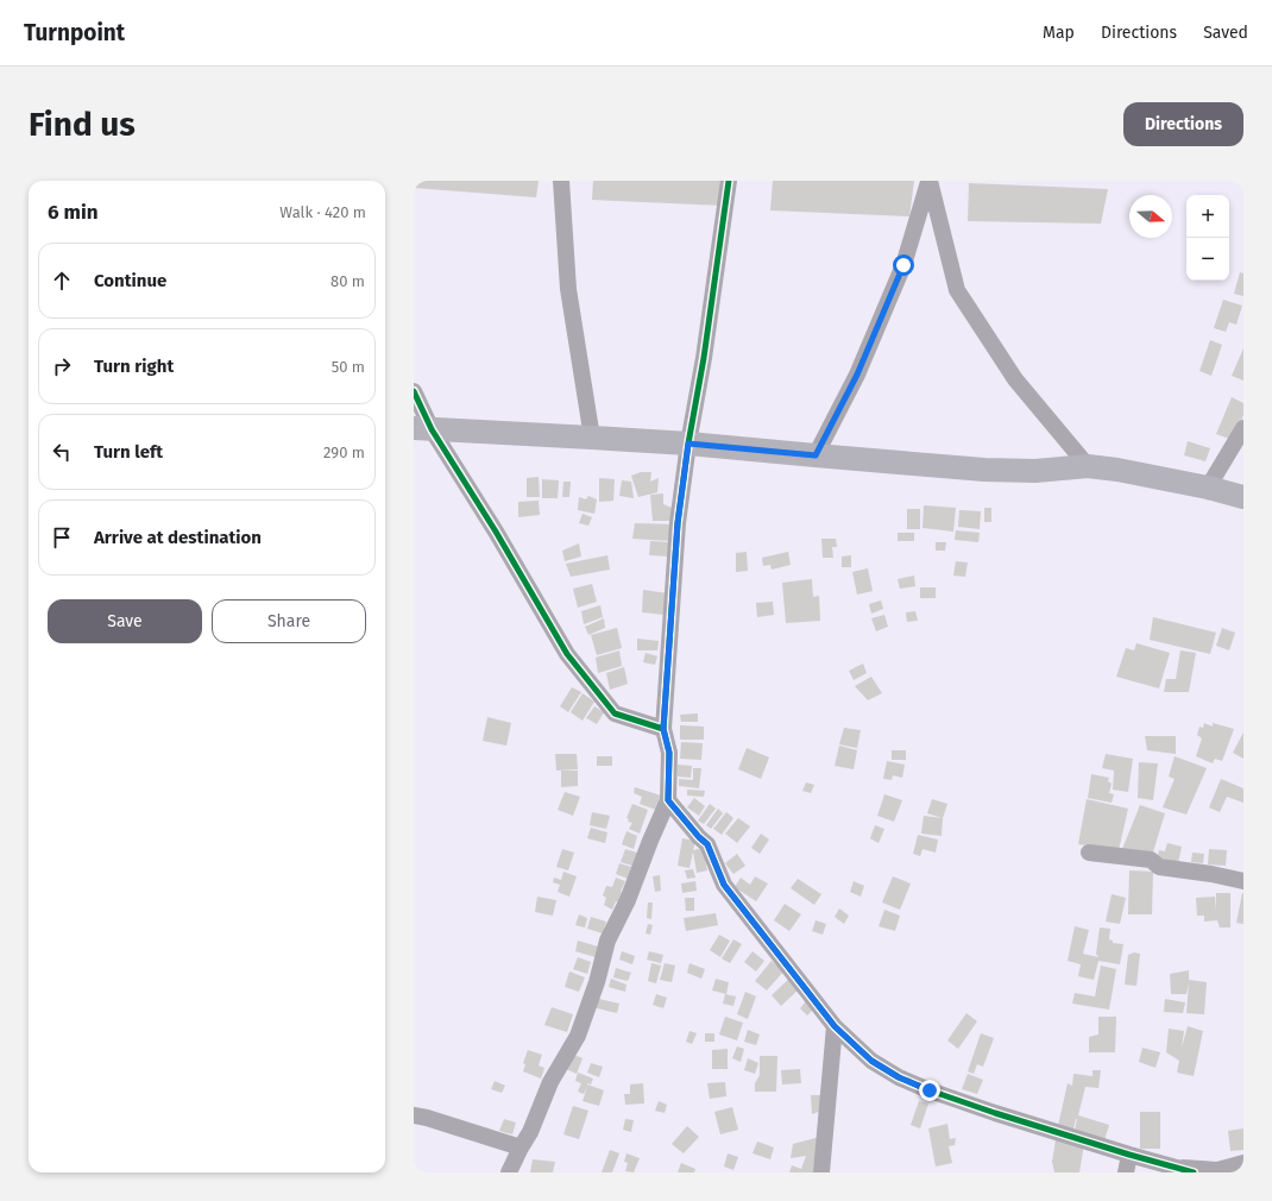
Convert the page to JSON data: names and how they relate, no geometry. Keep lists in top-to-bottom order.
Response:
{
  "north": "right",
  "page": {
    "header": "Turnpoint",
    "nav": ["Map", "Directions", "Saved"],
    "buttons": [
      "Directions",
      ["Save", "Share"]
    ],
    "title": "Find us",
    "heading": ["6 min", "Walk · 420 m"],
    "map_buttons": ["+", "−"],
    "list": [
      ["Continue", "80 m"],
      ["Turn right", "50 m"],
      ["Turn left", "290 m"],
      "Arrive at destination"
    ]
  }
}
